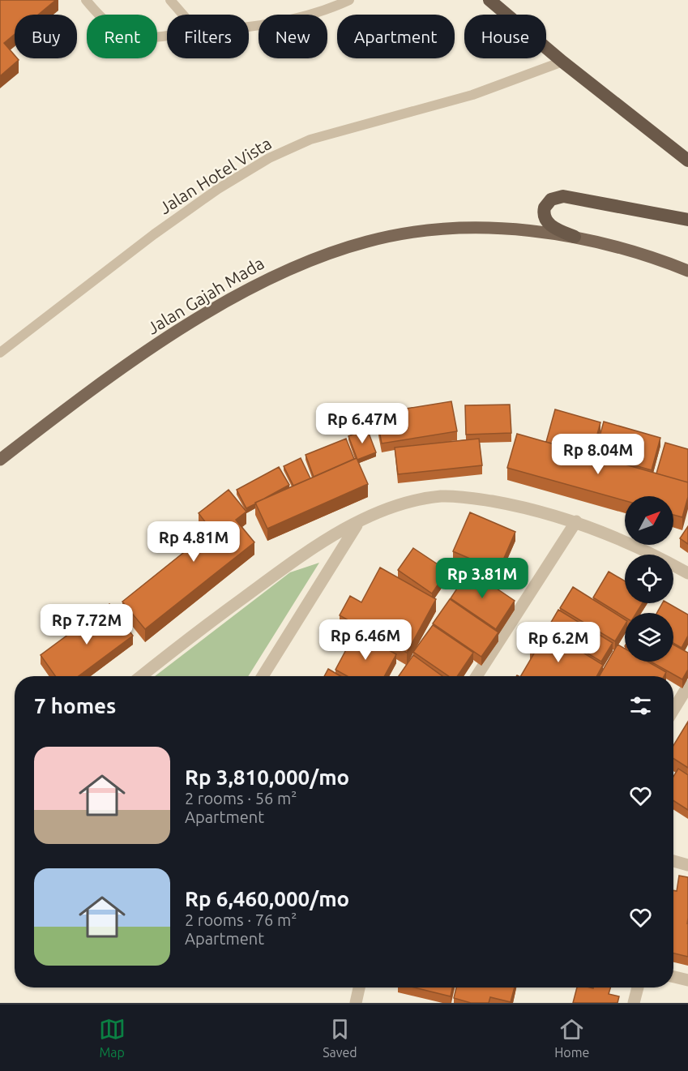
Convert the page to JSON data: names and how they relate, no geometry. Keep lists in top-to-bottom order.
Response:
{
  "streets": {
    "main road": ["Jalan Gajah Mada"],
    "lane": ["Jalan Hotel Vista"]
  },
  "north": "top right",
  "page": {
    "chip": [
      "Buy",
      "Rent",
      "Filters",
      "New",
      "Apartment",
      "House"
    ],
    "price": [
      "Rp 6.47M",
      "Rp 8.04M",
      "Rp 4.81M",
      "Rp 3.81M",
      "Rp 7.72M",
      "Rp 6.46M",
      "Rp 6.2M"
    ],
    "heading": "7 homes",
    "list": [
      {
        "name": "Rp 3,810,000/mo",
        "note": "2 rooms · 56 m² · Apartment"
      },
      {
        "name": "Rp 6,460,000/mo",
        "note": "2 rooms · 76 m² · Apartment"
      }
    ],
    "tabs": ["Map", "Saved", "Home"]
  }
}
